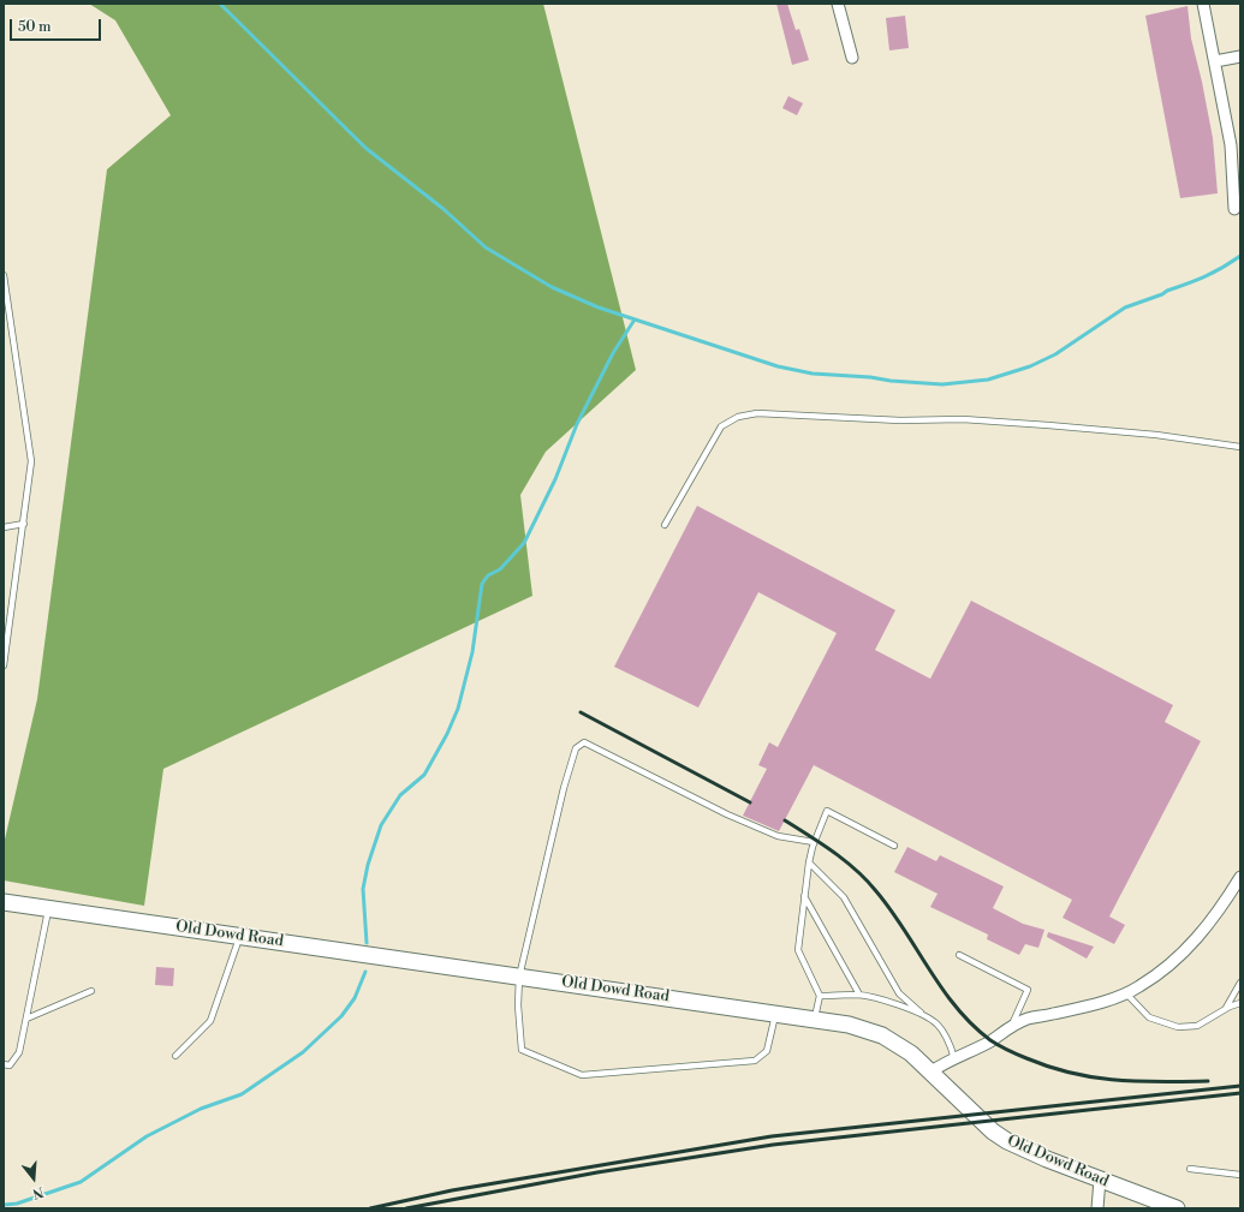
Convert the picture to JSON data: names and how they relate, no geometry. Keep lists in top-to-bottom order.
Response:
{
  "streets": {
    "street": ["Old Dowd Road"]
  },
  "scale_bar": "50 m",
  "north": "bottom"
}
